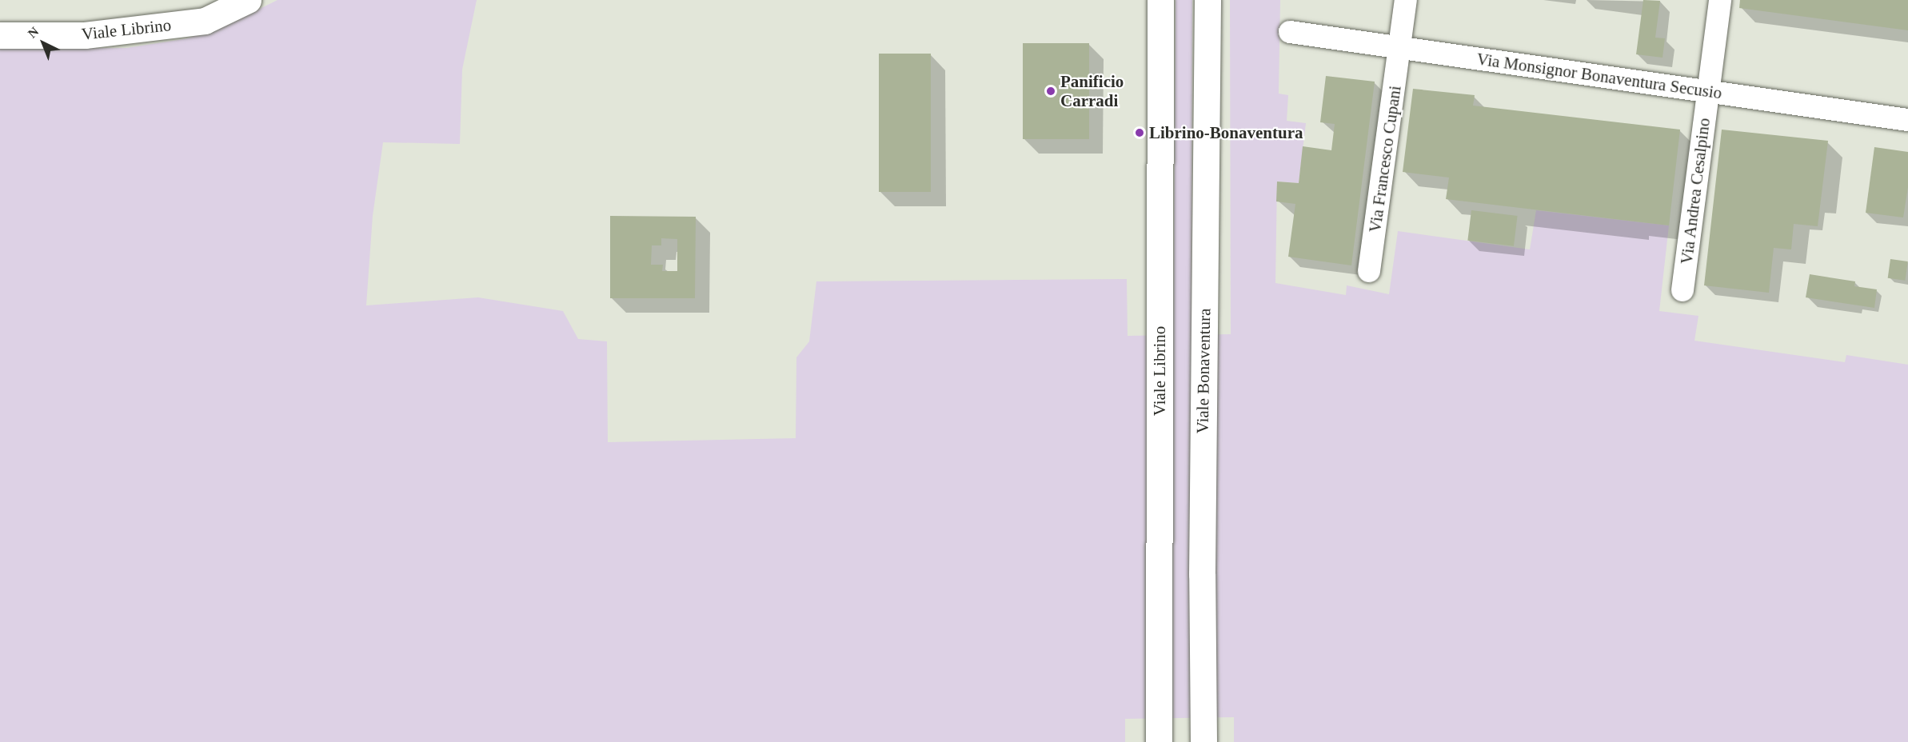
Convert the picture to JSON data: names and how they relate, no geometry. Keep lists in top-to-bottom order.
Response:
{
  "streets": {
    "main road": ["Viale Librino", "Viale Bonaventura"],
    "street": ["Via Monsignor Bonaventura Secusio", "Via Francesco Cupani", "Via Andrea Cesalpino"]
  },
  "crossings": [
    ["Via Monsignor Bonaventura Secusio", "Via Francesco Cupani"],
    ["Via Monsignor Bonaventura Secusio", "Via Andrea Cesalpino"]
  ],
  "places": ["Panificio Carradi", "Librino-Bonaventura"],
  "north": "top left"
}
